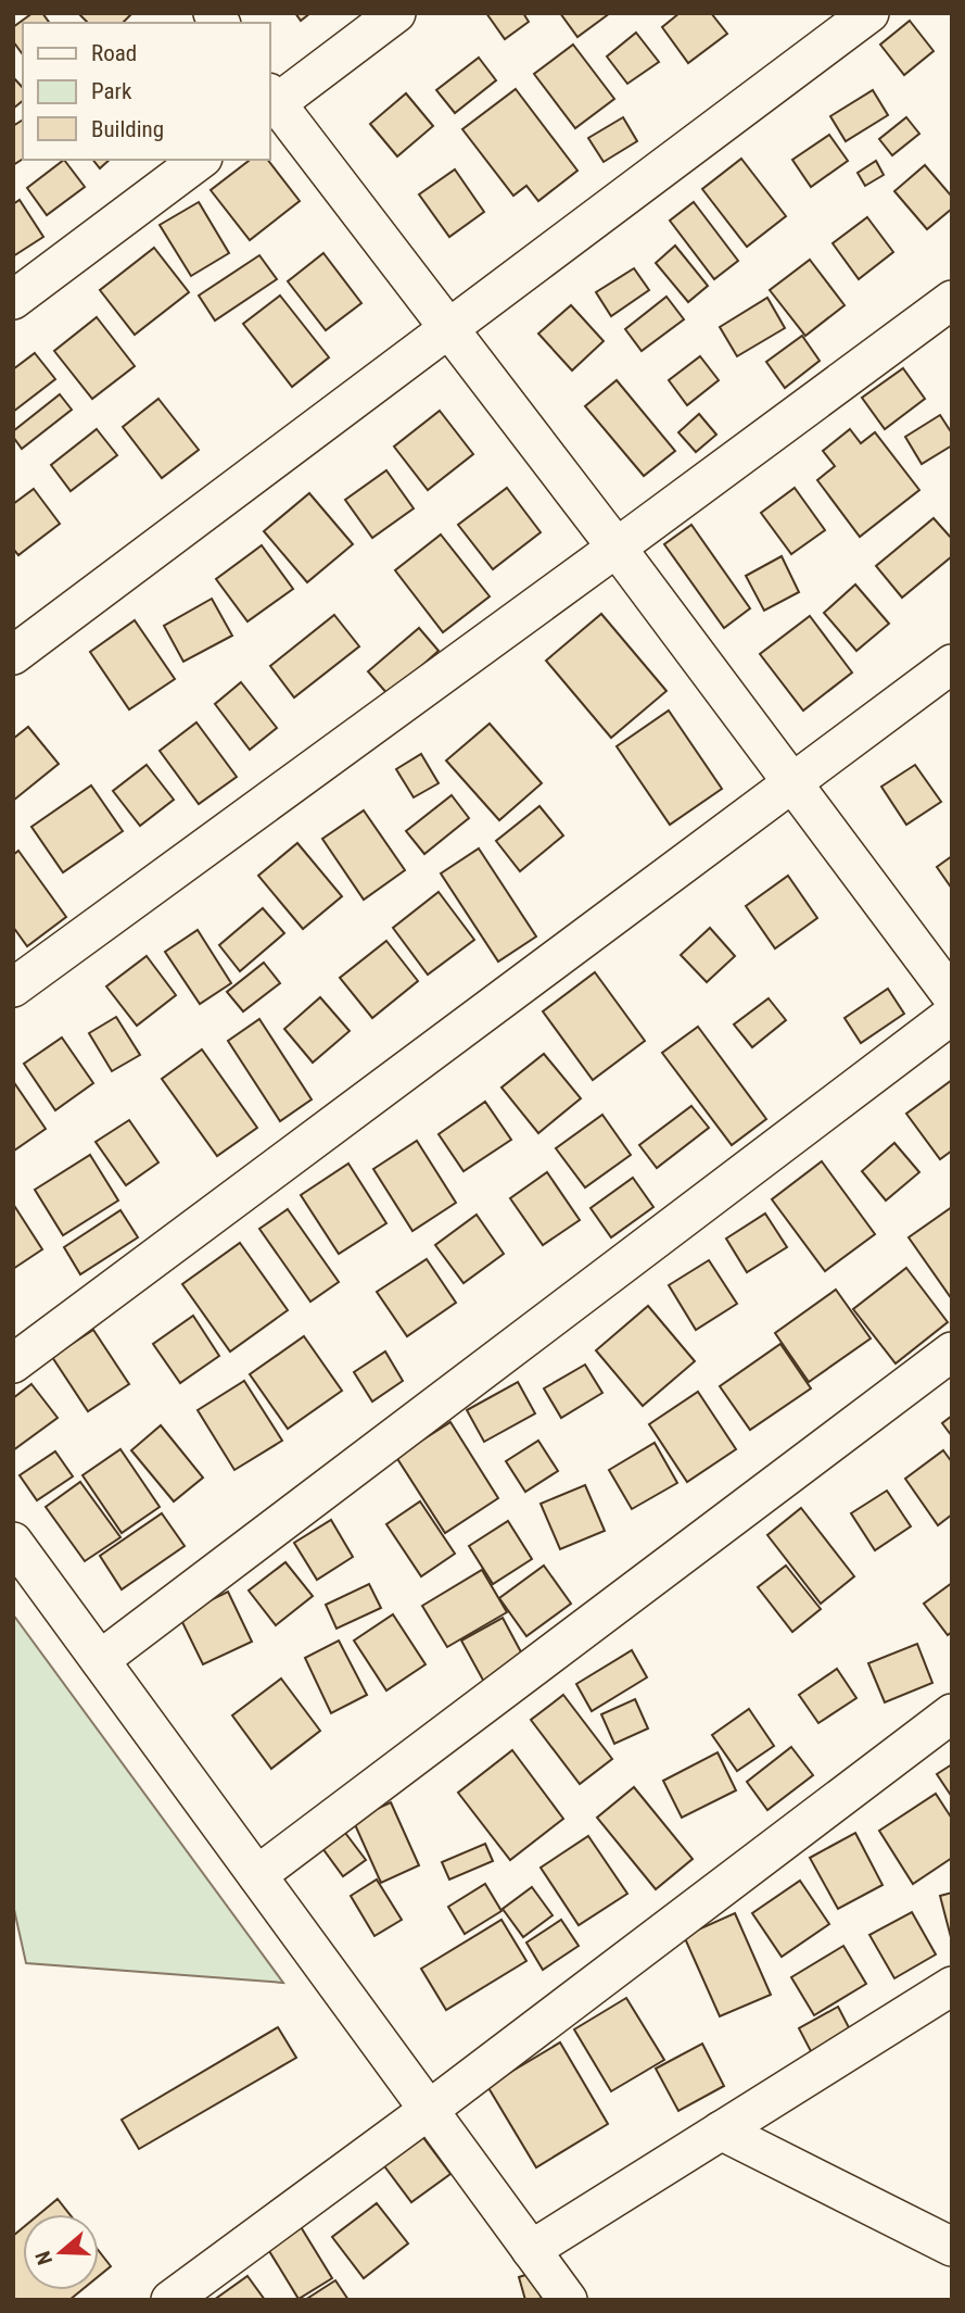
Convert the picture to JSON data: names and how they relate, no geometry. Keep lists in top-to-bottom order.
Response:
{
  "legend": ["Road", "Park", "Building"],
  "north": "left"
}
